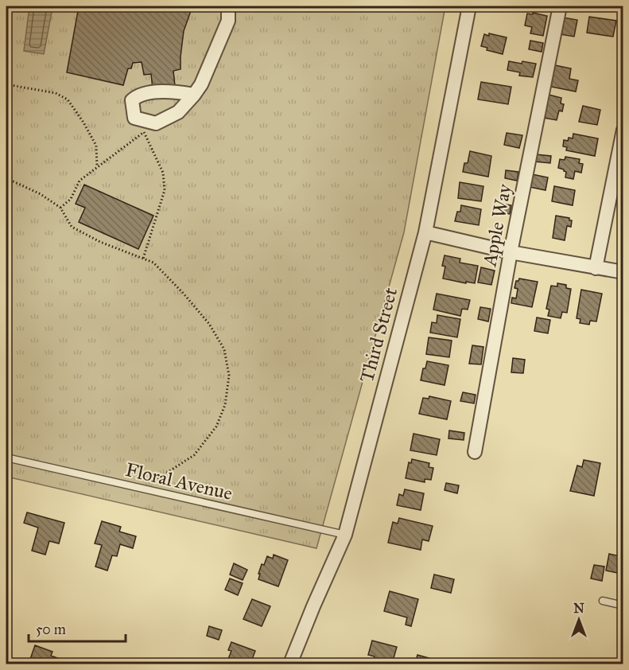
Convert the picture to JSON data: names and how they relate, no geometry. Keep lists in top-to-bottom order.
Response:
{
  "streets": {
    "street": ["Apple Way", "Third Street"],
    "lane": ["Floral Avenue"]
  },
  "crossings": [
    ["Third Street", "Floral Avenue"]
  ],
  "scale_bar": "50 m",
  "north": "top"
}
